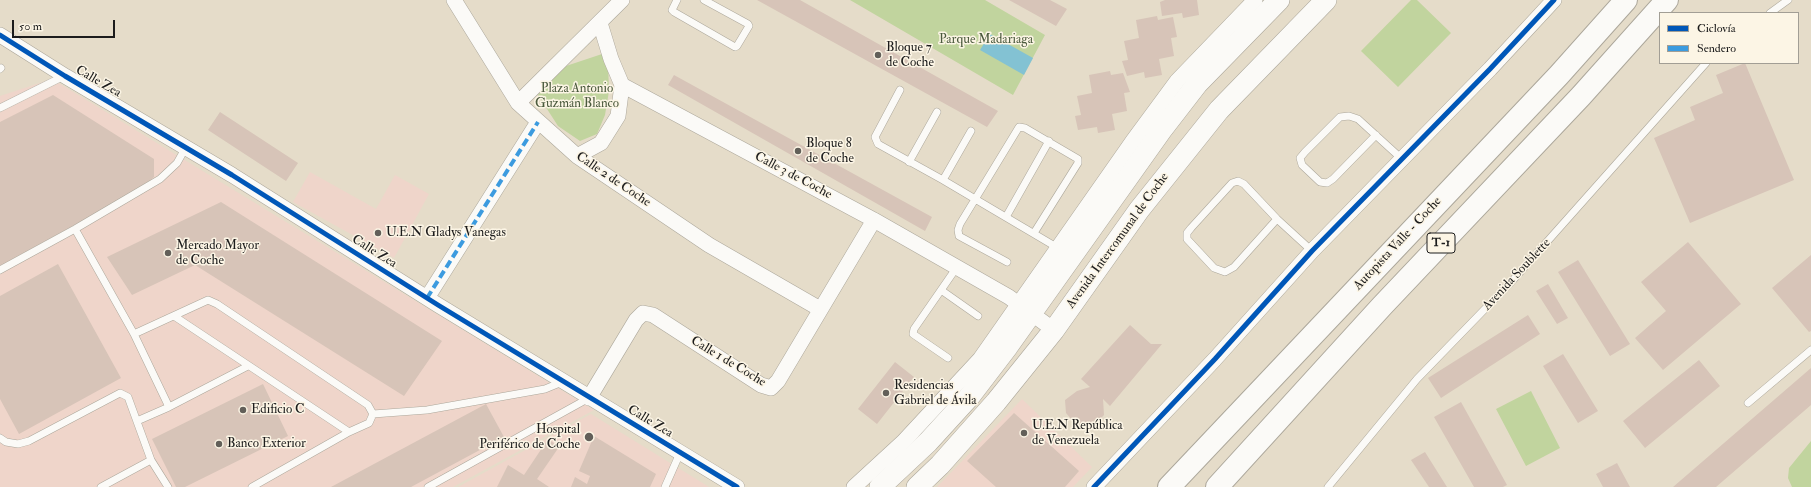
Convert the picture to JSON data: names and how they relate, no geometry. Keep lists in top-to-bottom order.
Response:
{
  "streets": {
    "highway": ["T-1", "Autopista Valle - Coche"],
    "main road": ["Avenida Intercomunal de Coche"],
    "street": [
      "Calle Zea",
      "Calle 3 de Coche",
      "Calle 2 de Coche",
      "Calle 1 de Coche"
    ],
    "lane": ["Avenida Soublette"]
  },
  "crossings": [
    ["Calle Zea", "Calle 1 de Coche"],
    ["Calle 3 de Coche", "Avenida Intercomunal de Coche"],
    ["Calle 3 de Coche", "Calle 1 de Coche"],
    ["Calle 2 de Coche", "Calle 1 de Coche"]
  ],
  "parks": ["Parque Madariaga", "Plaza Antonio Guzmán Blanco"],
  "places": [
    "Bloque 7 de Coche",
    "Bloque 8 de Coche",
    "U.E.N Gladys Vanegas",
    "Mercado Mayor de Coche",
    "Residencias Gabriel de Ávila",
    "Edificio C",
    "U.E.N República de Venezuela",
    "Hospital Periférico de Coche",
    "Banco Exterior"
  ],
  "legend": ["Ciclovía", "Sendero"],
  "scale_bar": "50 m"
}
